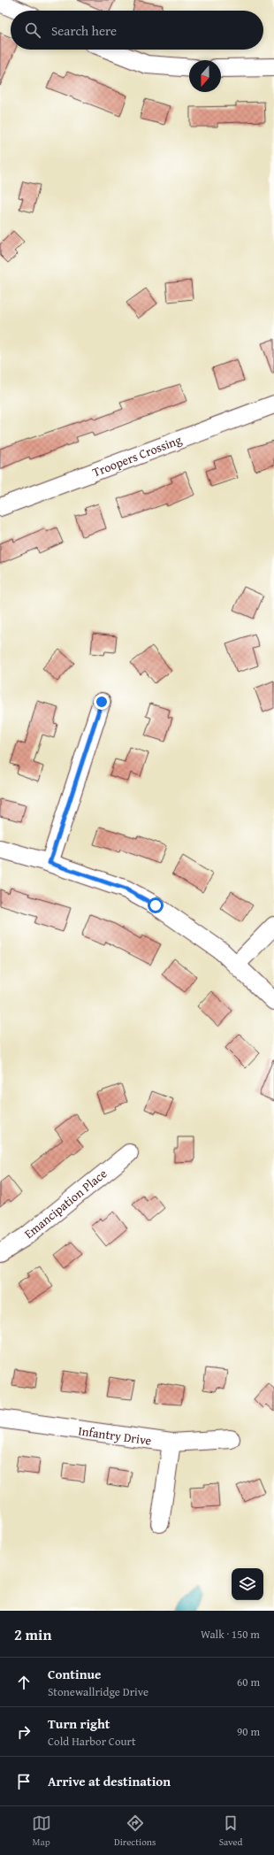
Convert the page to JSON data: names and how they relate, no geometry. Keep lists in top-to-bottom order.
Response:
{
  "streets": {
    "street": ["Troopers Crossing", "Emancipation Place", "Infantry Drive"]
  },
  "north": "bottom",
  "page": {
    "search": "Search here",
    "heading": ["2 min", "Walk · 150 m"],
    "list": [
      ["Continue", "Stonewallridge Drive", "60 m"],
      ["Turn right", "Cold Harbor Court", "90 m"],
      "Arrive at destination"
    ],
    "nav": ["Map", "Directions", "Saved"]
  }
}
